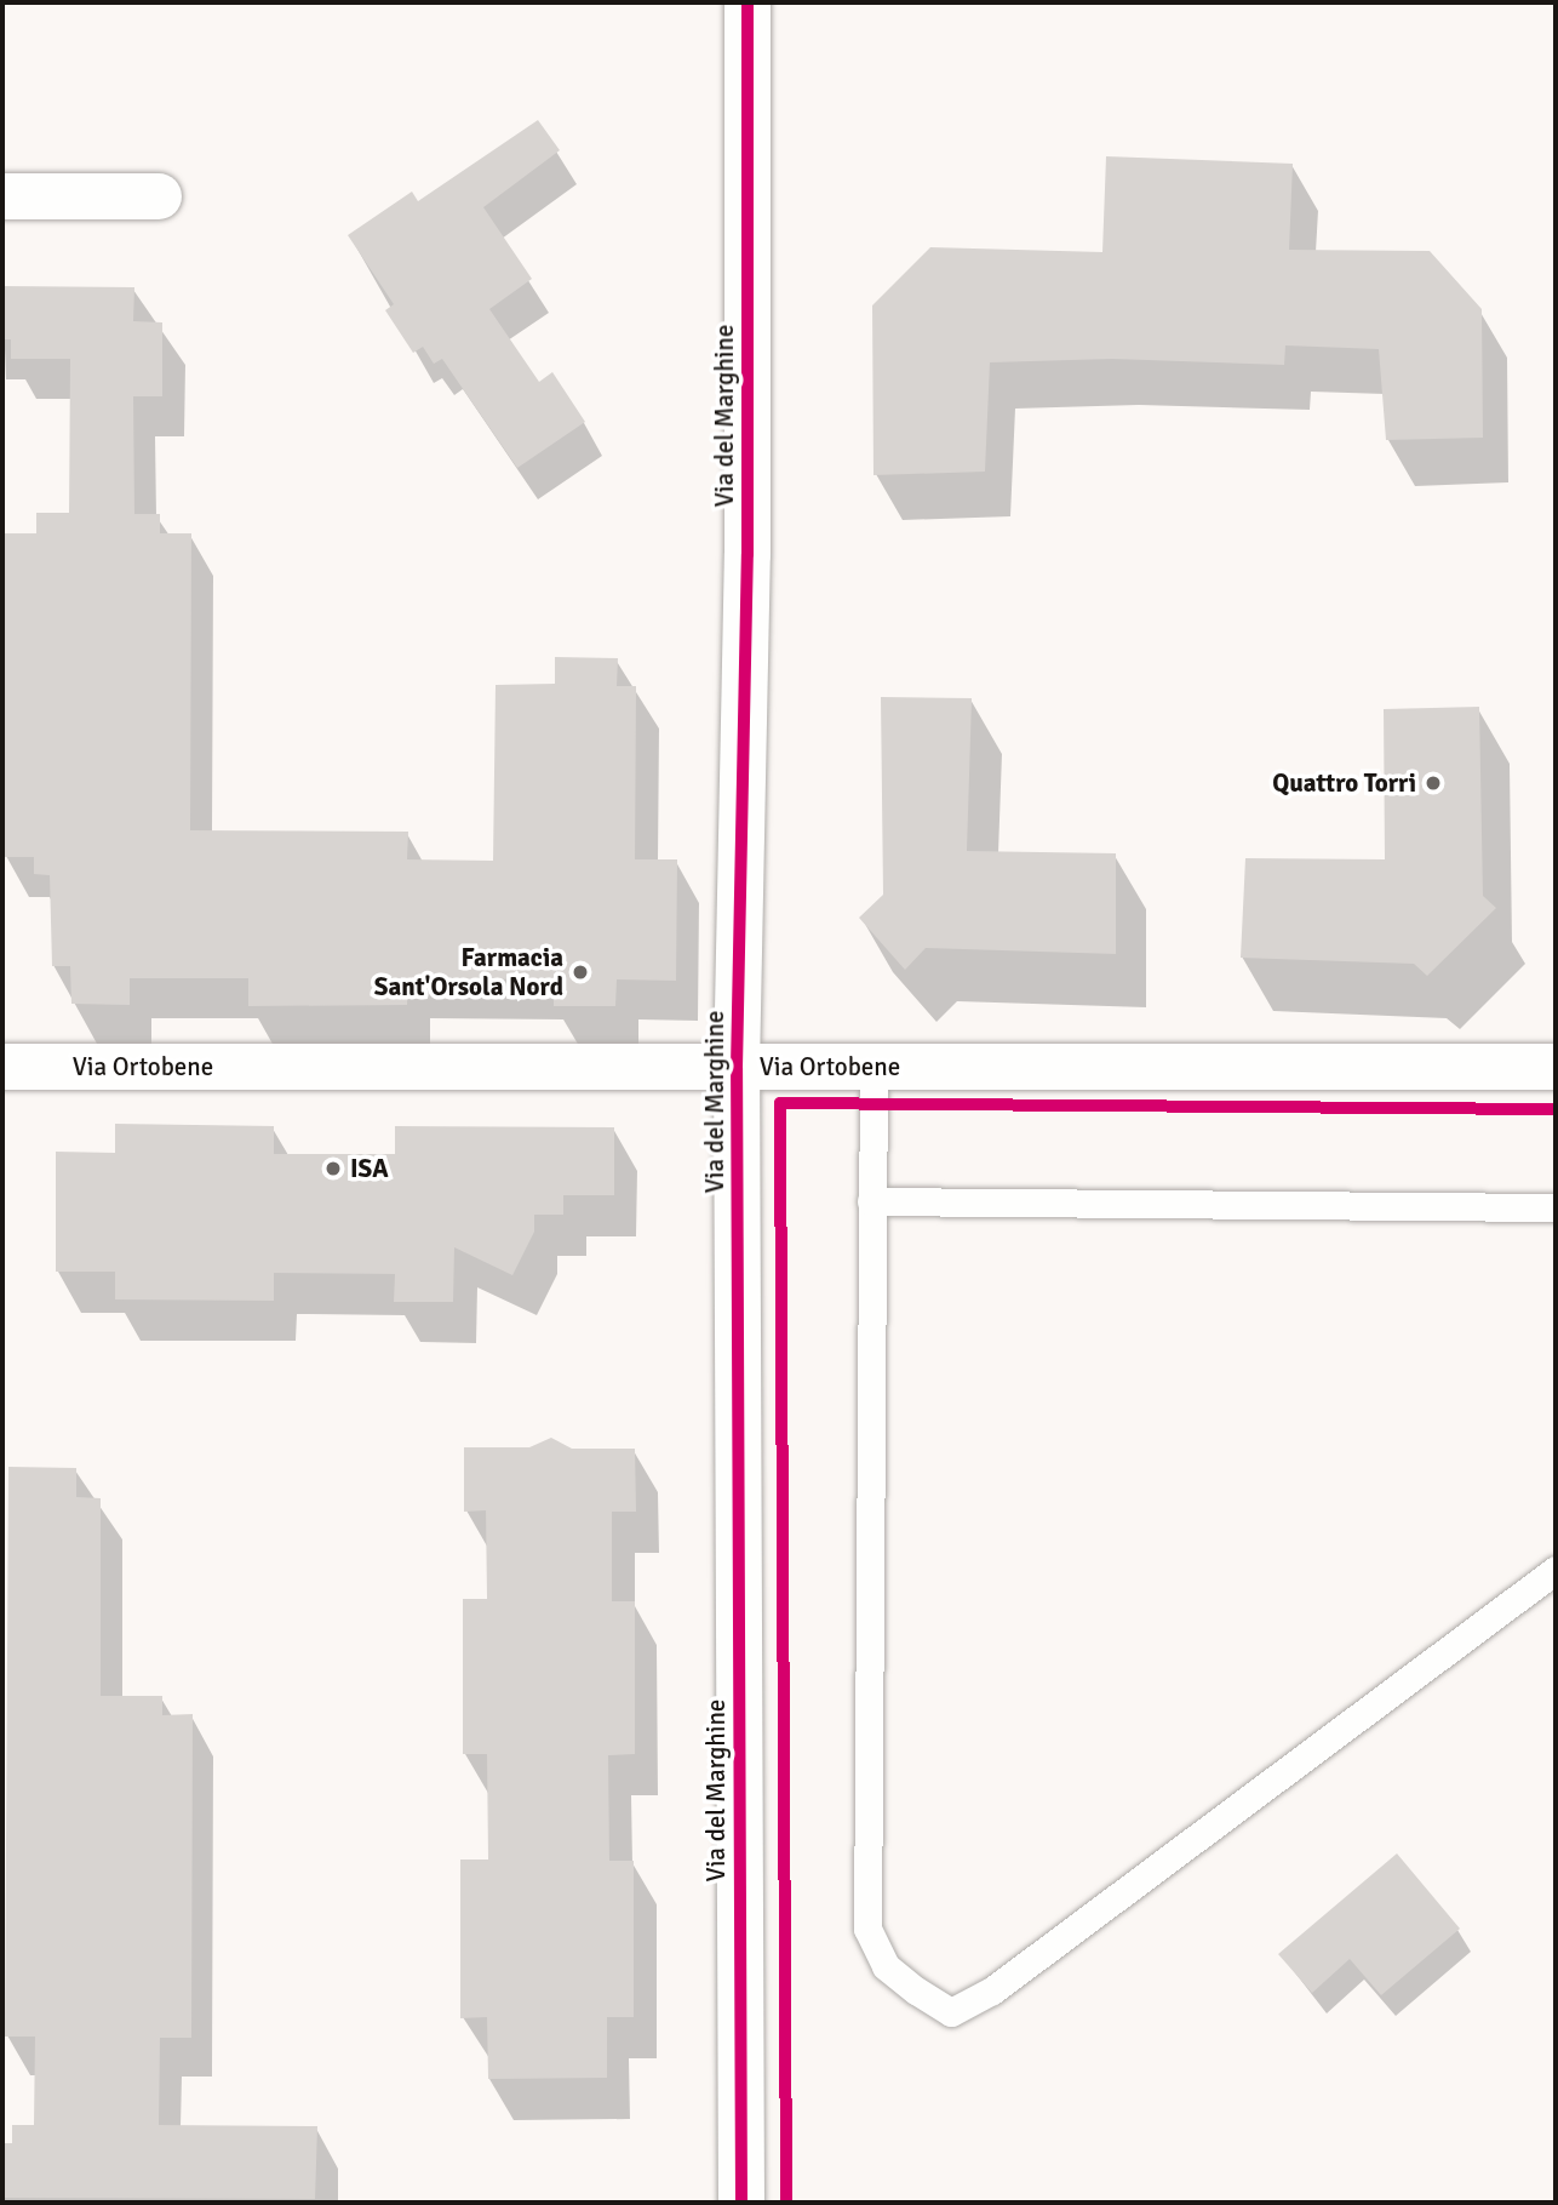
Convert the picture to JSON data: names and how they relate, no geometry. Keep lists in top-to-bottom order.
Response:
{
  "streets": {
    "street": ["Via del Marghine", "Via Ortobene"]
  },
  "crossings": [
    ["Via del Marghine", "Via Ortobene"]
  ],
  "places": ["Quattro Torri", "Farmacia Sant'Orsola Nord", "ISA"]
}
